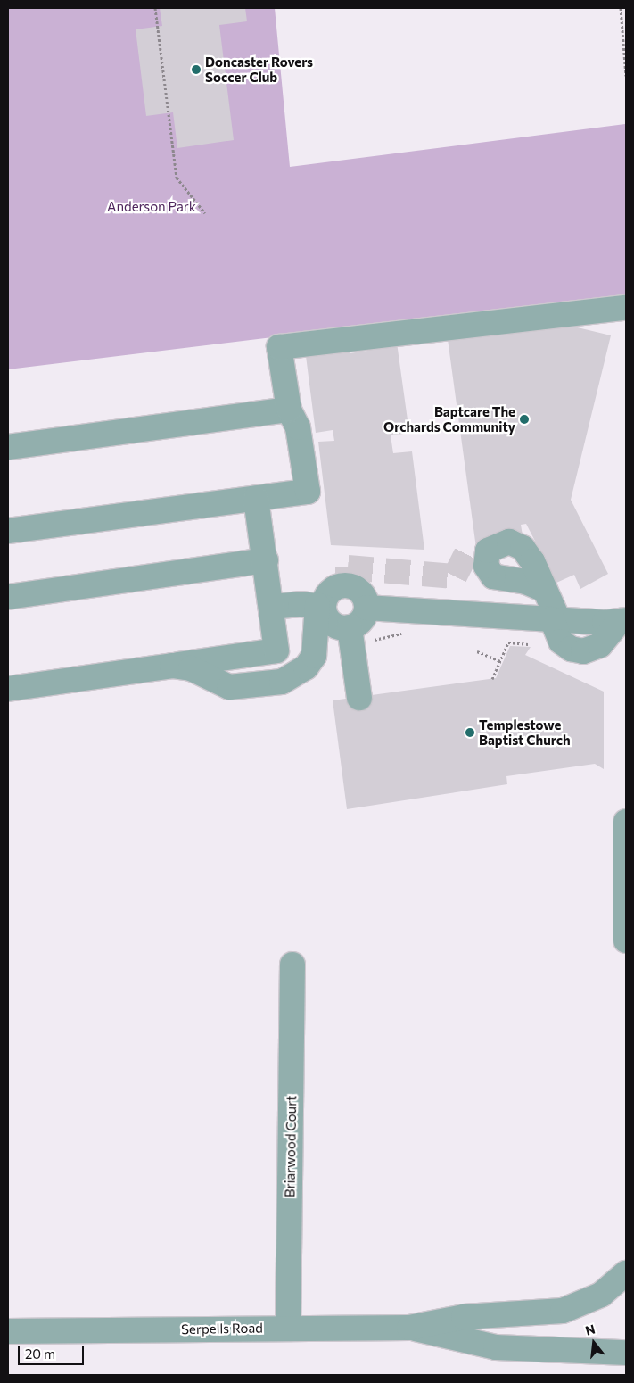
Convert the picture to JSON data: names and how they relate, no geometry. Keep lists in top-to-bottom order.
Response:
{
  "streets": {
    "street": ["Briarwood Court", "Serpells Road"]
  },
  "crossings": [
    ["Briarwood Court", "Serpells Road"]
  ],
  "parks": ["Anderson Park"],
  "places": ["Doncaster Rovers Soccer Club", "Baptcare The Orchards Community", "Templestowe Baptist Church"],
  "scale_bar": "20 m",
  "north": "top"
}
